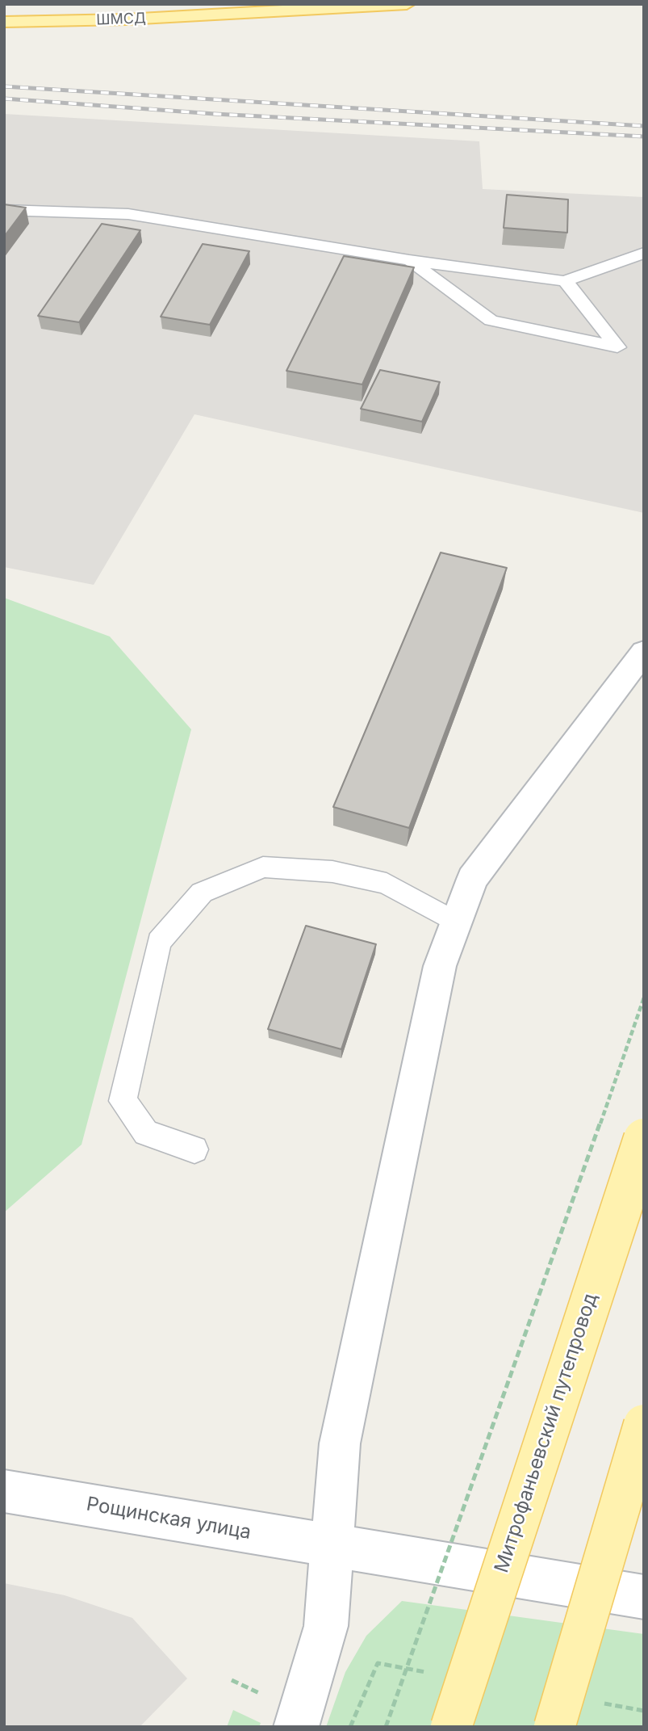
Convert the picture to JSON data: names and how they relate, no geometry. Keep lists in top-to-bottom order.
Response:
{
  "streets": {
    "main road": ["ШМСД", "Митрофаньевский путепровод"],
    "street": ["Рощинская улица"]
  }
}
